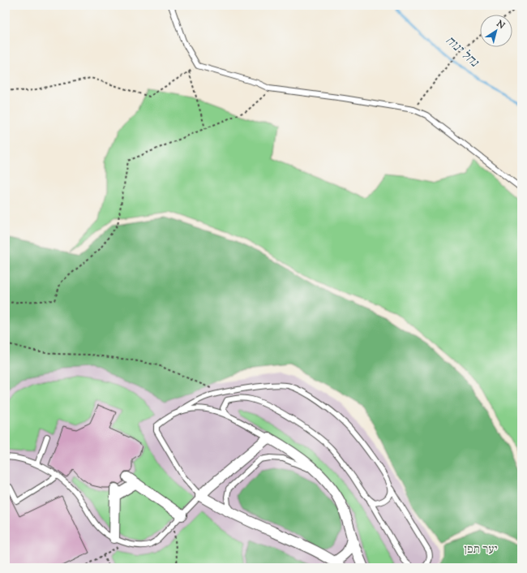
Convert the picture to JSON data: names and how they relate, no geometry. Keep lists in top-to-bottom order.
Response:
{
  "water": ["נחל ינוח"],
  "parks": ["יער תפן"],
  "north": "top right"
}
